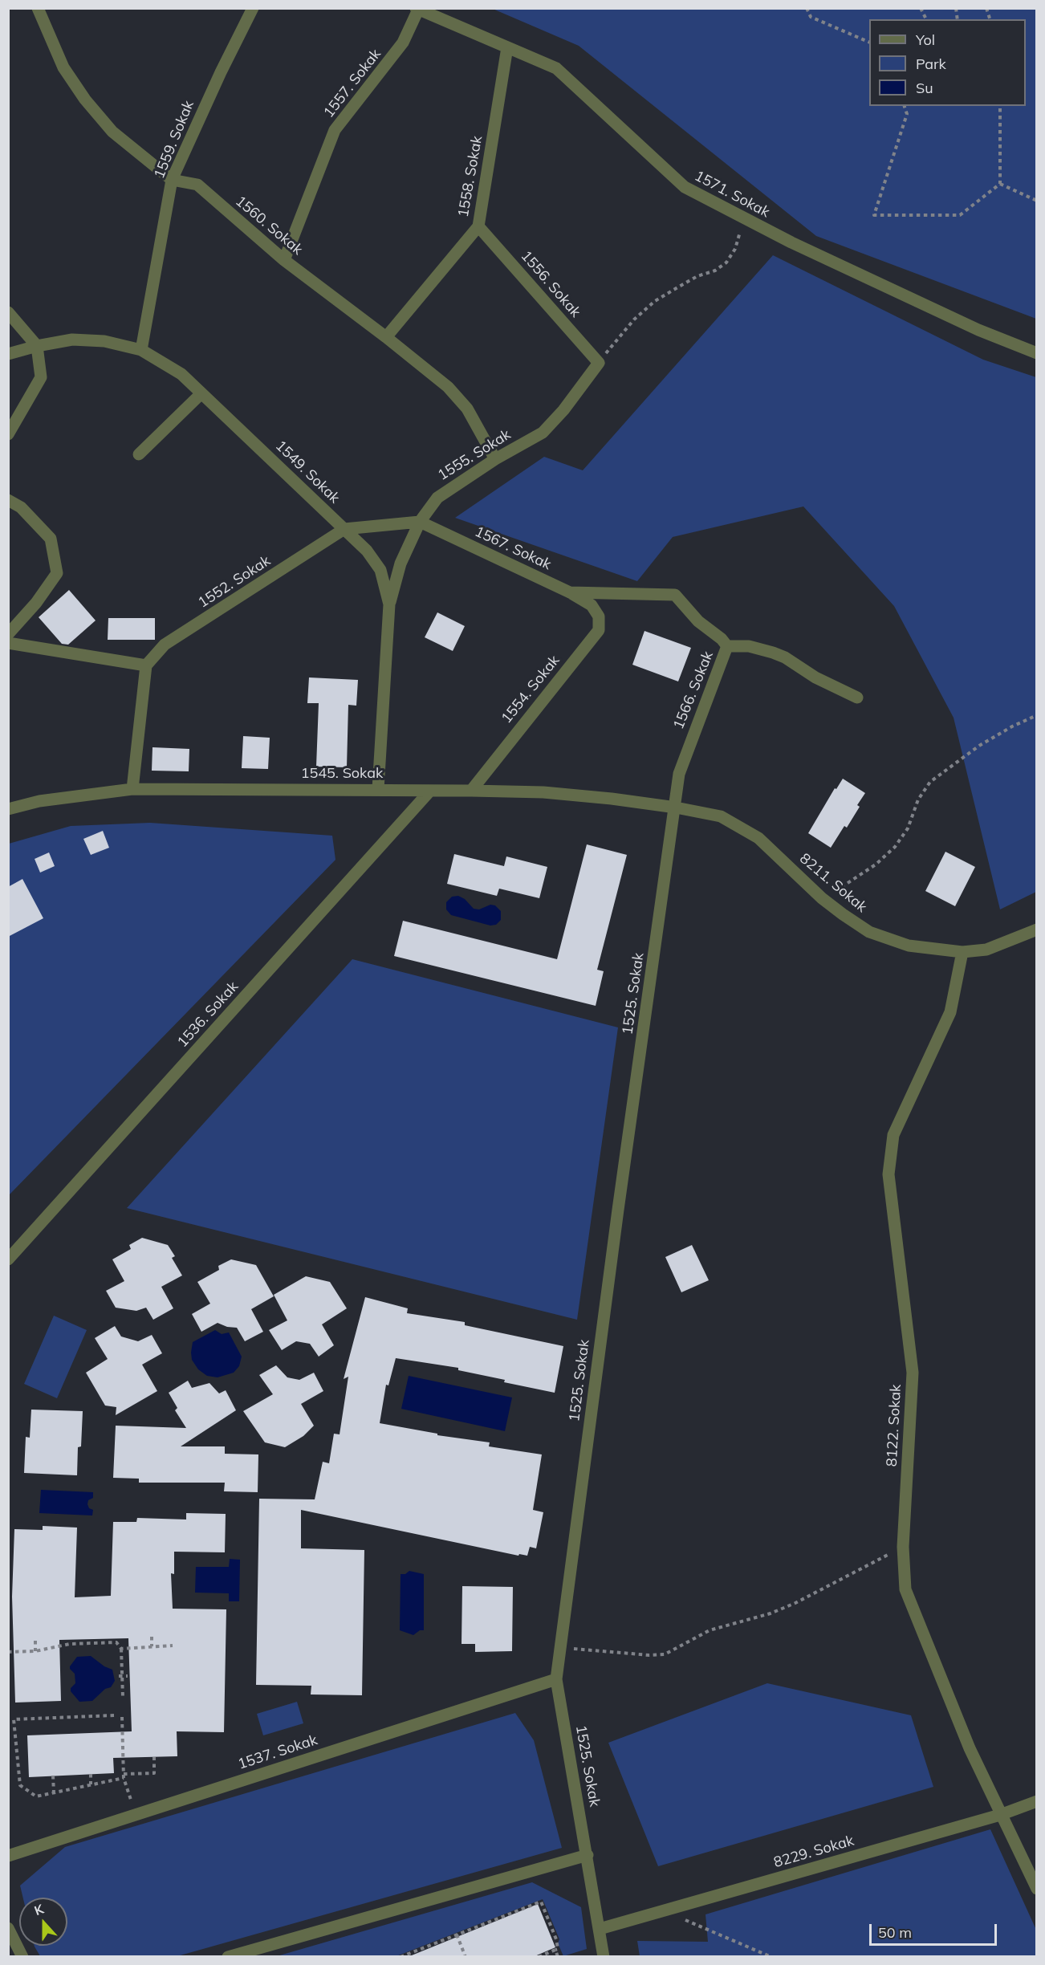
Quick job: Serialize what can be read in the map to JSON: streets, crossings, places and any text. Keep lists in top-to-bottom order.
{
  "streets": {
    "street": [
      "1557. Sokak",
      "1559. Sokak",
      "1558. Sokak",
      "1571. Sokak",
      "1560. Sokak",
      "1556. Sokak",
      "1555. Sokak",
      "1549. Sokak",
      "1567. Sokak",
      "1552. Sokak",
      "1554. Sokak",
      "1566. Sokak",
      "1545. Sokak",
      "8211. Sokak",
      "1525. Sokak",
      "1536. Sokak",
      "8122. Sokak",
      "1537. Sokak",
      "8229. Sokak"
    ]
  },
  "crossings": [
    ["1557. Sokak", "1571. Sokak"],
    ["1557. Sokak", "1560. Sokak"],
    ["1559. Sokak", "1560. Sokak"],
    ["1559. Sokak", "1549. Sokak"],
    ["1558. Sokak", "1571. Sokak"],
    ["1558. Sokak", "1560. Sokak"],
    ["1558. Sokak", "1556. Sokak"],
    ["1560. Sokak", "1555. Sokak"],
    ["1556. Sokak", "1555. Sokak"],
    ["1555. Sokak", "1549. Sokak"],
    ["1555. Sokak", "1567. Sokak"],
    ["1549. Sokak", "1552. Sokak"],
    ["1549. Sokak", "1545. Sokak"],
    ["1567. Sokak", "1554. Sokak"],
    ["1567. Sokak", "1566. Sokak"],
    ["1554. Sokak", "1545. Sokak"],
    ["1566. Sokak", "1545. Sokak"],
    ["1566. Sokak", "8211. Sokak"],
    ["1566. Sokak", "1525. Sokak"],
    ["1545. Sokak", "8211. Sokak"],
    ["1545. Sokak", "1525. Sokak"],
    ["1545. Sokak", "1536. Sokak"],
    ["8211. Sokak", "1525. Sokak"],
    ["8211. Sokak", "8122. Sokak"],
    ["1525. Sokak", "1537. Sokak"],
    ["1525. Sokak", "8229. Sokak"],
    ["8122. Sokak", "8229. Sokak"]
  ],
  "legend": ["Yol", "Park", "Su"],
  "scale_bar": "50 m",
  "north": "top"
}
